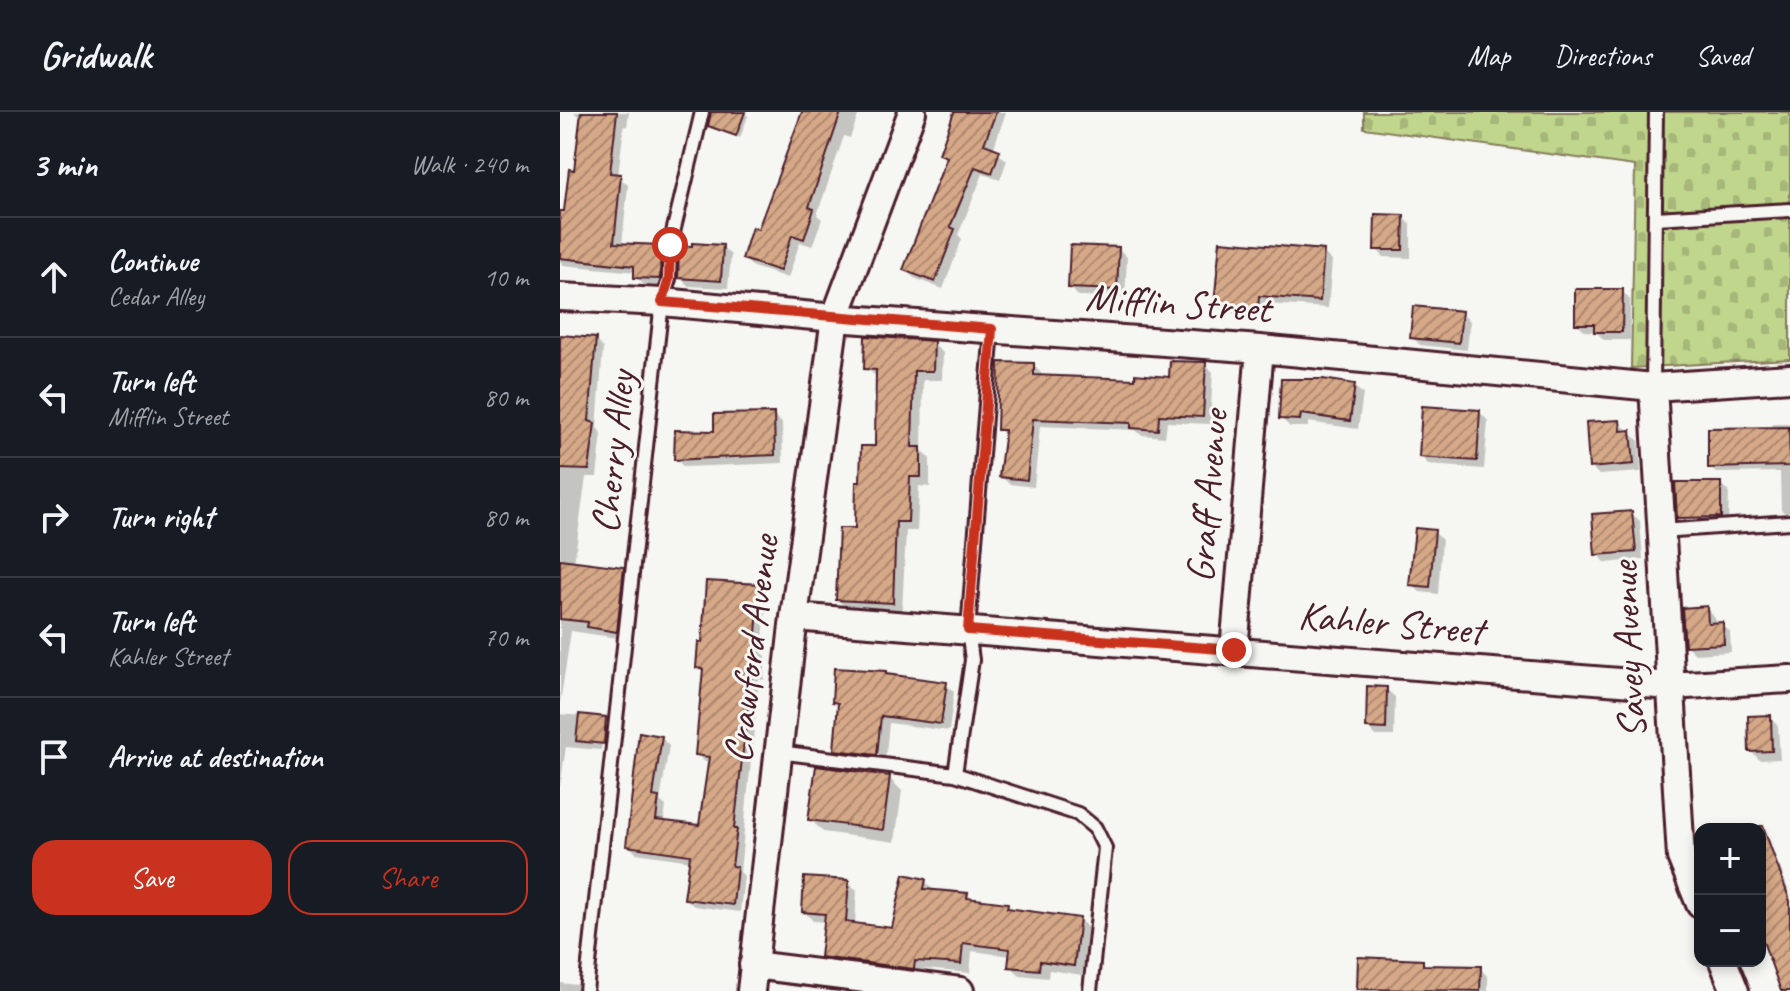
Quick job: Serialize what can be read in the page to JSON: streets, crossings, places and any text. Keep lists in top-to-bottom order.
{
  "streets": {
    "street": [
      "Mifflin Street",
      "Graff Avenue",
      "Kahler Street",
      "Crawford Avenue",
      "Savey Avenue"
    ],
    "lane": ["Cherry Alley"]
  },
  "crossings": [
    ["Mifflin Street", "Cherry Alley"],
    ["Mifflin Street", "Graff Avenue"],
    ["Mifflin Street", "Crawford Avenue"],
    ["Mifflin Street", "Savey Avenue"],
    ["Graff Avenue", "Kahler Street"],
    ["Kahler Street", "Crawford Avenue"],
    ["Kahler Street", "Savey Avenue"]
  ],
  "page": {
    "header": "Gridwalk",
    "nav": ["Map", "Directions", "Saved"],
    "heading": ["3 min", "Walk · 240 m"],
    "list": [
      ["Continue", "Cedar Alley", "10 m"],
      ["Turn left", "Mifflin Street", "80 m"],
      ["Turn right", "80 m"],
      ["Turn left", "Kahler Street", "70 m"],
      "Arrive at destination"
    ],
    "buttons": ["Save", "Share"],
    "map_buttons": ["+", "−"]
  }
}
